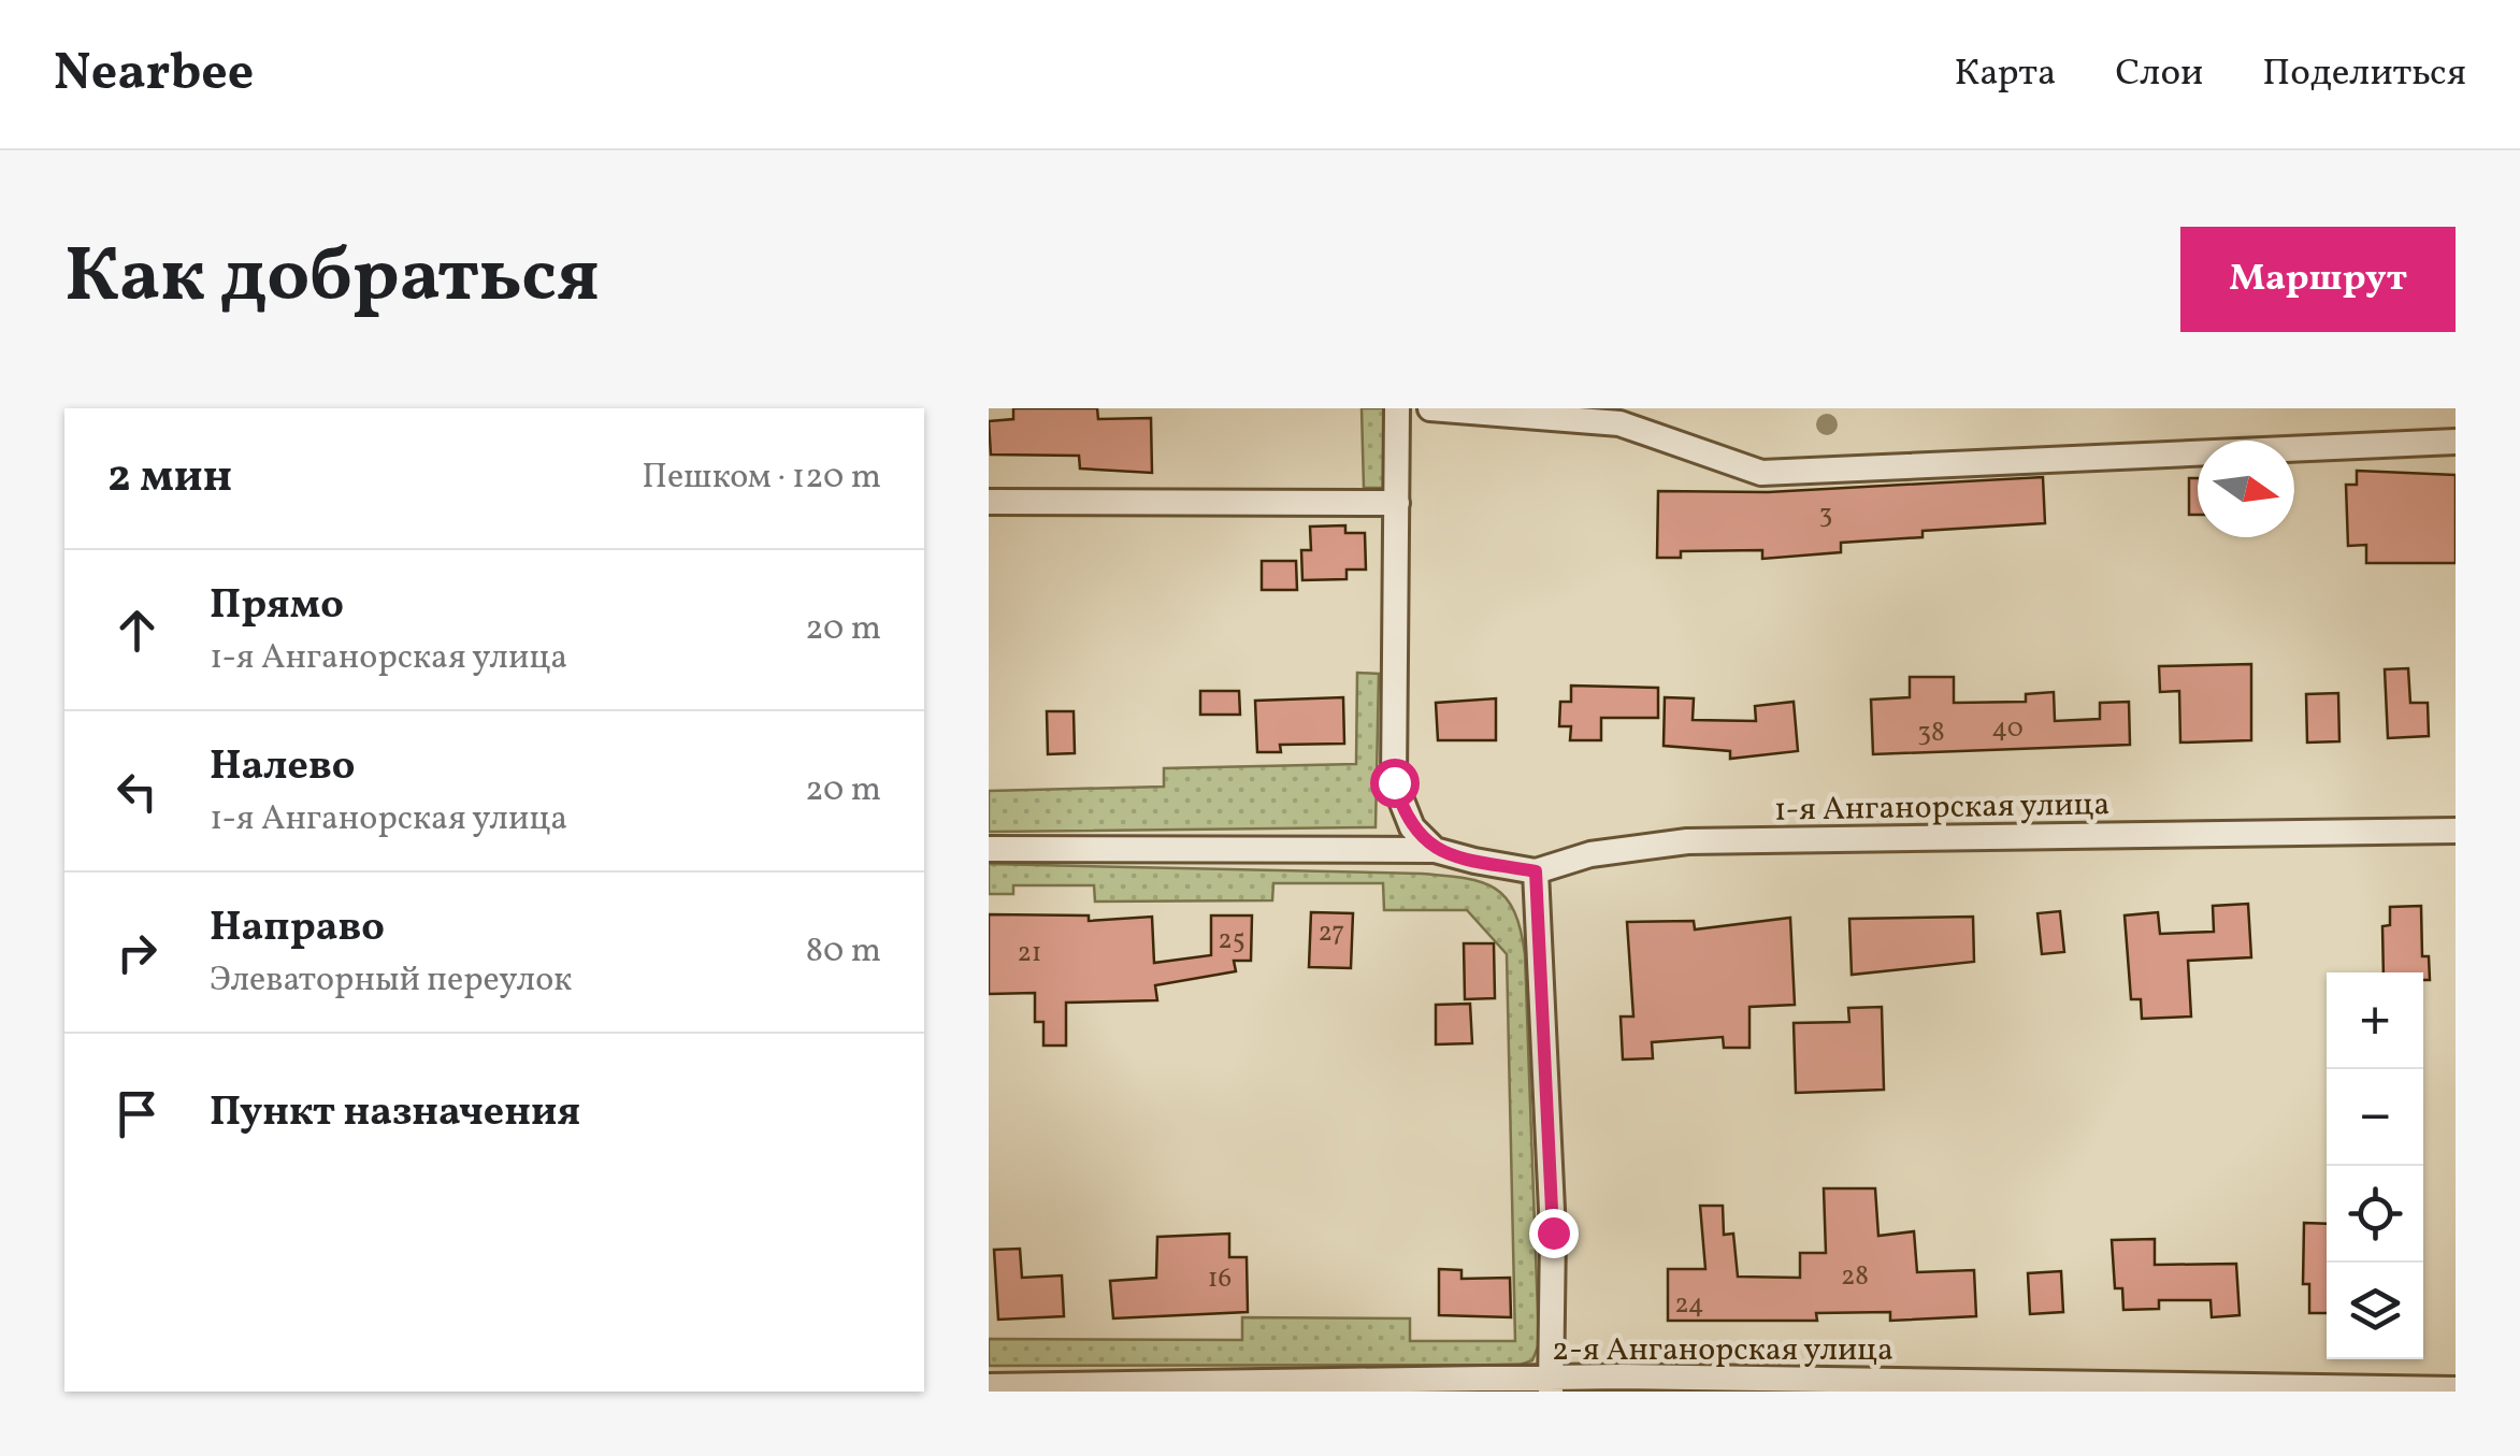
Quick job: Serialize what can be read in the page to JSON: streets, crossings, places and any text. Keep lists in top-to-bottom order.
{
  "streets": {
    "street": ["1-я Анганорская улица", "2-я Анганорская улица"]
  },
  "house_numbers": [
    "3",
    "40",
    "38",
    "27",
    "25",
    "21",
    "28",
    "16",
    "24"
  ],
  "north": "right",
  "page": {
    "header": "Nearbee",
    "nav": ["Карта", "Слои", "Поделиться"],
    "title": "Как добраться",
    "buttons": "Маршрут",
    "heading": ["2 мин", "Пешком · 120 m"],
    "list": [
      ["Прямо", "1-я Анганорская улица", "20 m"],
      ["Налево", "1-я Анганорская улица", "20 m"],
      ["Направо", "Элеваторный переулок", "80 m"],
      "Пункт назначения"
    ],
    "map_buttons": ["+", "−"]
  }
}
